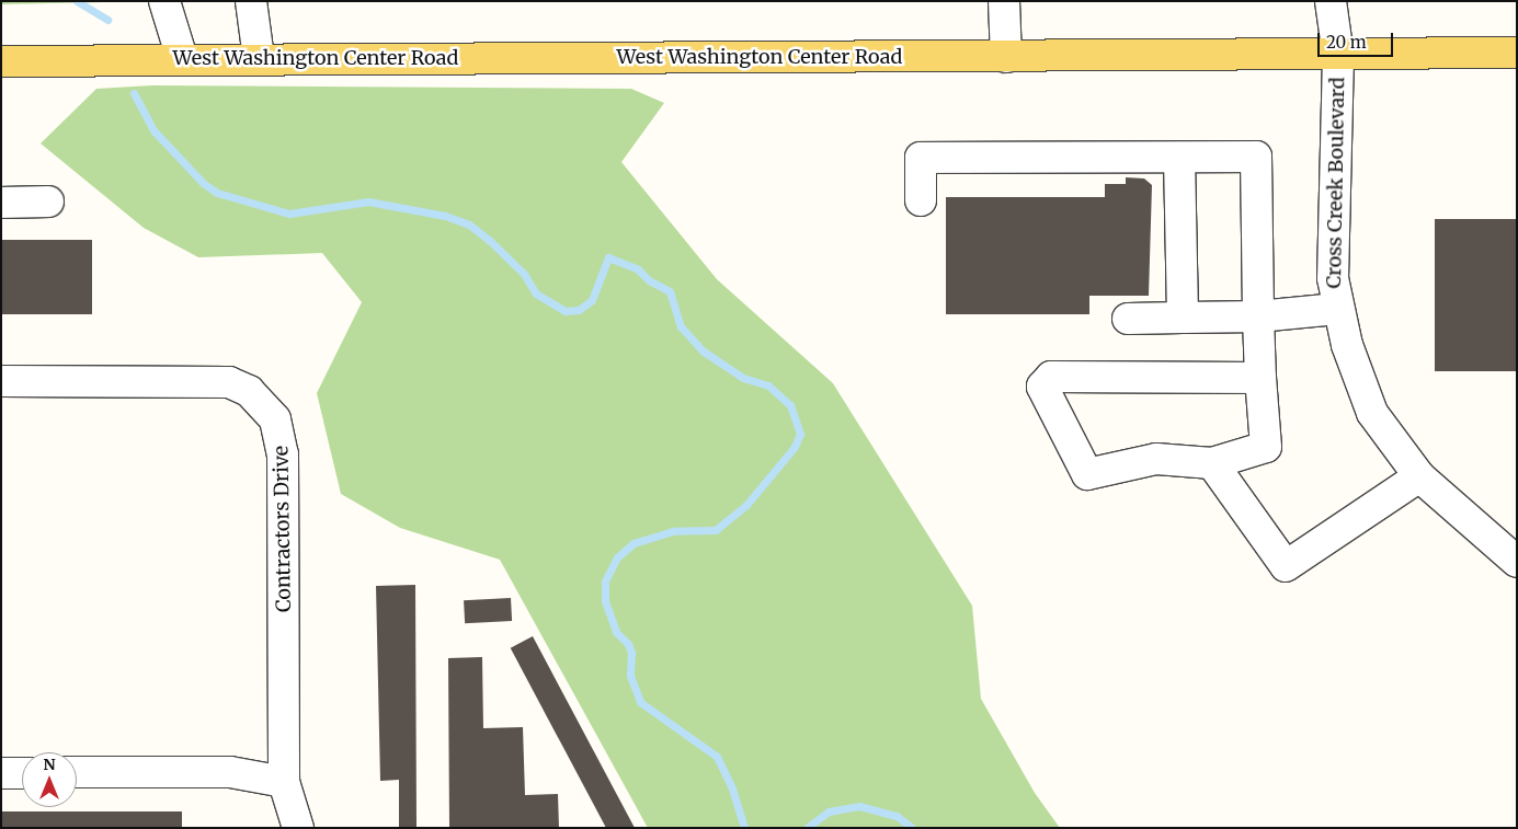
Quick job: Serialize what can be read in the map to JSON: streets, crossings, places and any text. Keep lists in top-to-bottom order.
{
  "streets": {
    "main road": ["West Washington Center Road"],
    "street": ["Cross Creek Boulevard", "Contractors Drive"]
  },
  "crossings": [
    ["West Washington Center Road", "Cross Creek Boulevard"]
  ],
  "scale_bar": "20 m",
  "north": "top"
}
